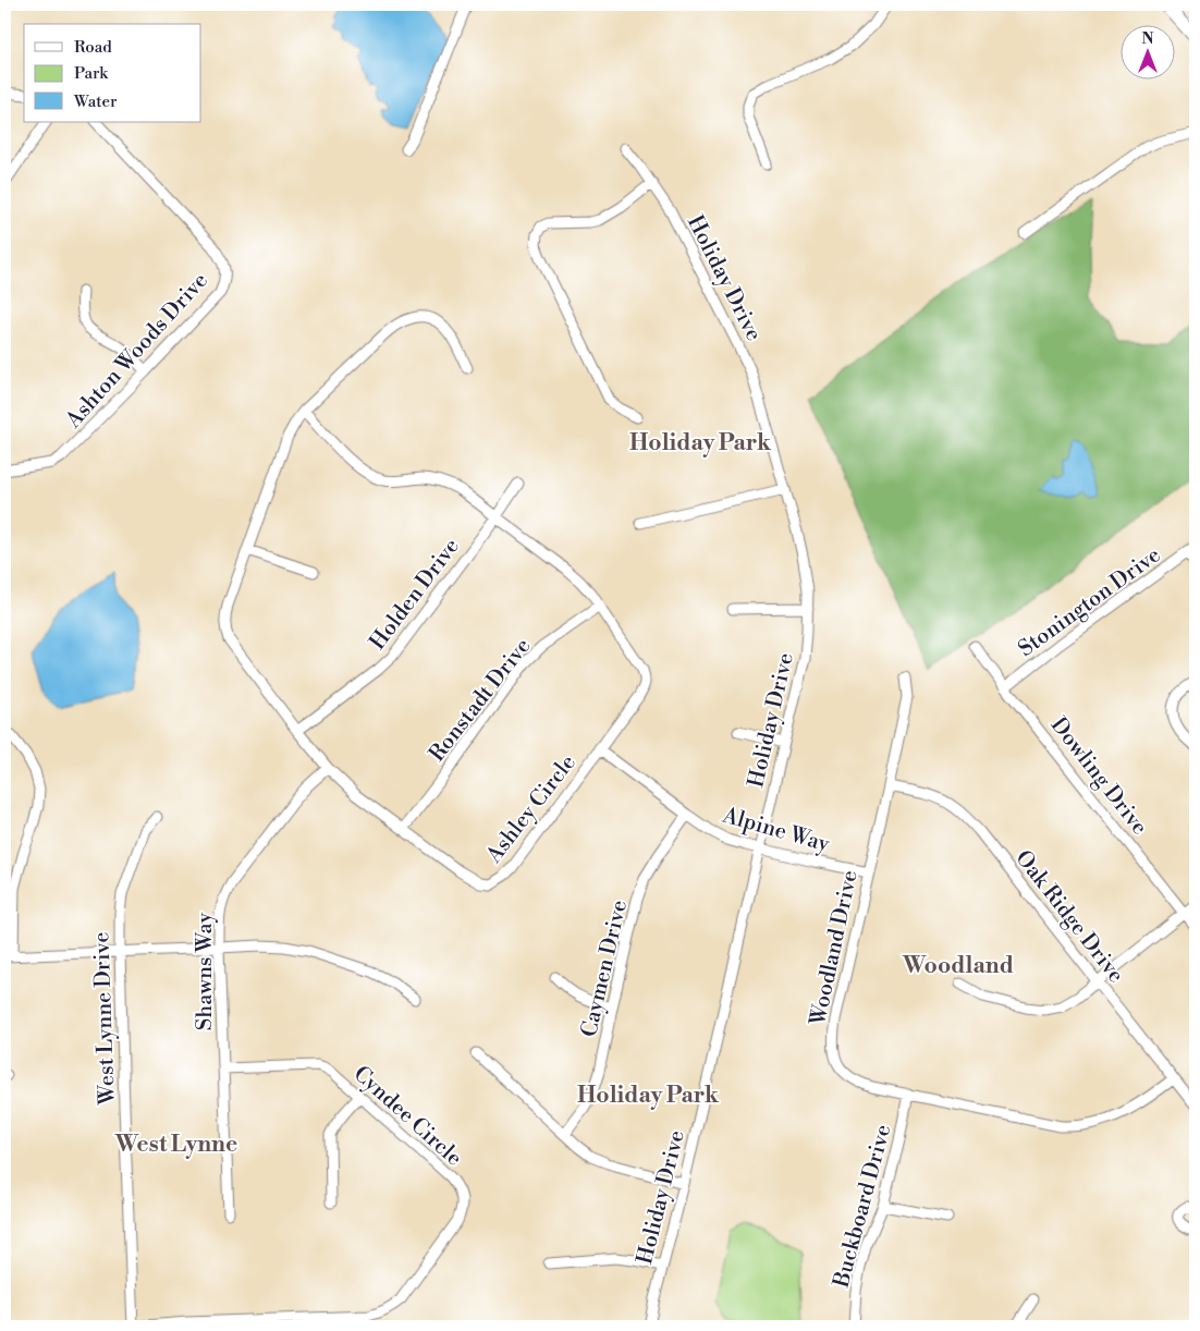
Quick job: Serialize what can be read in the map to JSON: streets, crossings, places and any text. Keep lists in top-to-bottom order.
{
  "streets": {
    "street": [
      "Holiday Drive",
      "Ashton Woods Drive",
      "Holden Drive",
      "Stonington Drive",
      "Ronstadt Drive",
      "Dowling Drive",
      "Ashley Circle",
      "Alpine Way",
      "Oak Ridge Drive",
      "Woodland Drive",
      "Caymen Drive",
      "Shawns Way",
      "West Lynne Drive",
      "Cyndee Circle",
      "Buckboard Drive"
    ]
  },
  "crossings": [
    ["Holiday Drive", "Alpine Way"],
    ["Holden Drive", "Ashley Circle"],
    ["Stonington Drive", "Dowling Drive"],
    ["Ronstadt Drive", "Ashley Circle"],
    ["Ashley Circle", "Alpine Way"],
    ["Ashley Circle", "Shawns Way"],
    ["Alpine Way", "Woodland Drive"],
    ["Alpine Way", "Caymen Drive"],
    ["Oak Ridge Drive", "Woodland Drive"],
    ["Woodland Drive", "Buckboard Drive"],
    ["Shawns Way", "Cyndee Circle"],
    ["West Lynne Drive", "Cyndee Circle"]
  ],
  "districts": [
    "Holiday Park",
    "Woodland",
    "Holiday Park",
    "West Lynne"
  ],
  "legend": ["Road", "Park", "Water"],
  "north": "top"
}
